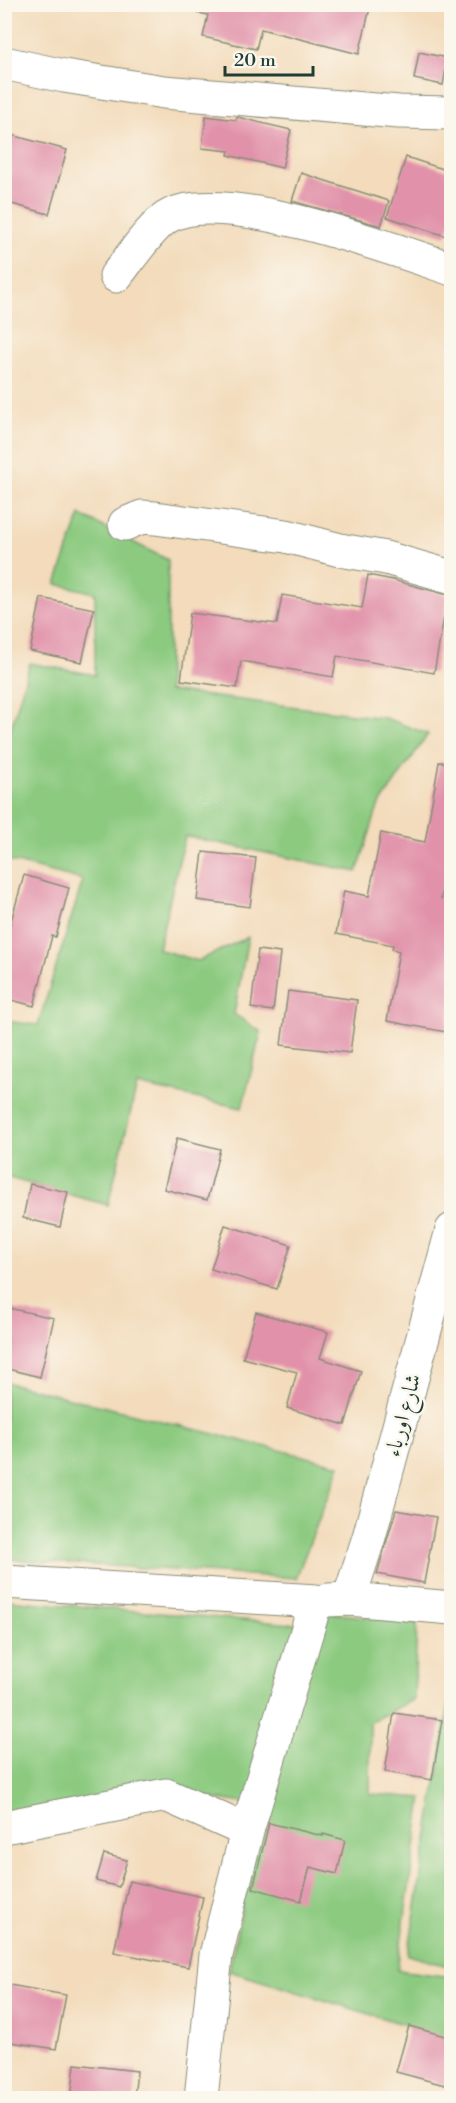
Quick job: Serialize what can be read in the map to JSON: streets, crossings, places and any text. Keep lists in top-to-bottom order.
{
  "streets": {
    "street": ["شارع اورباء"]
  },
  "scale_bar": "20 m"
}
